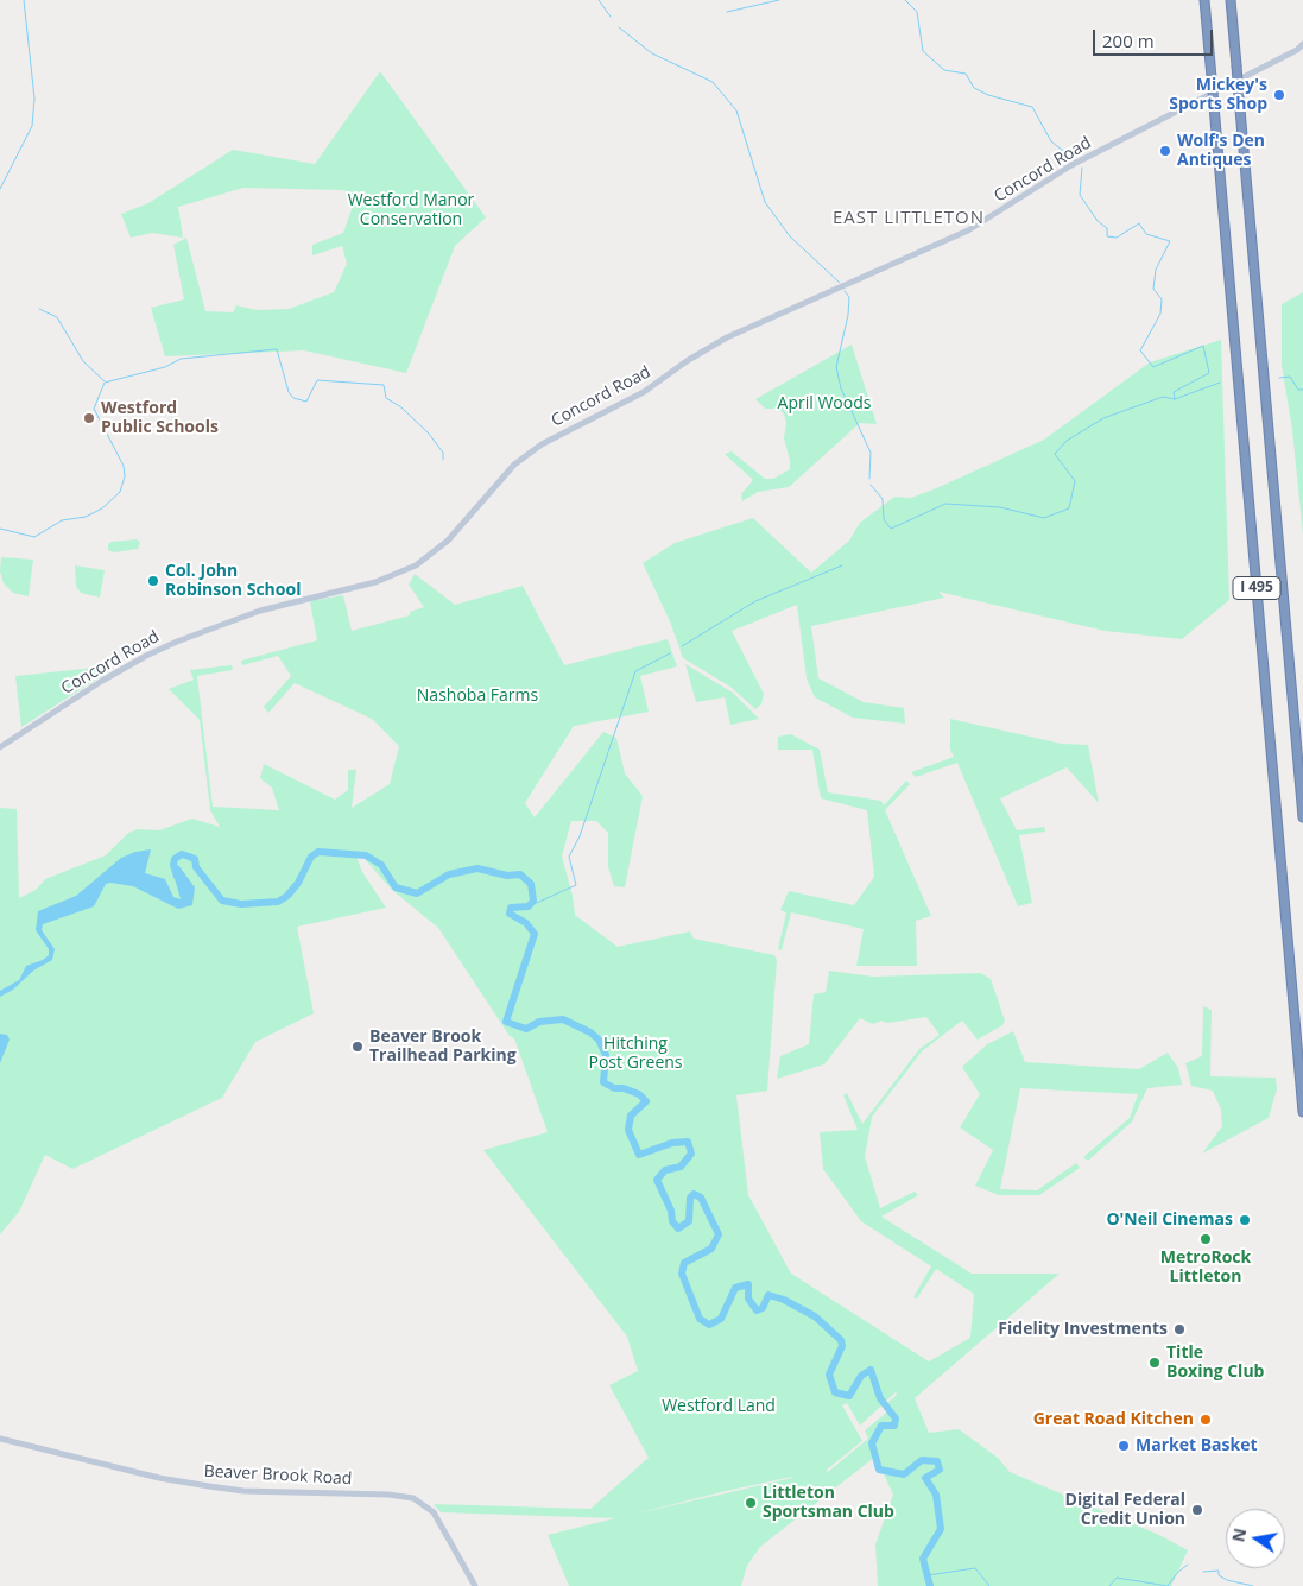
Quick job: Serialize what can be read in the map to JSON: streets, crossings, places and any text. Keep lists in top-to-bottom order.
{
  "streets": {
    "highway": ["I 495"],
    "main road": ["Concord Road", "Beaver Brook Road"]
  },
  "districts": ["EAST LITTLETON"],
  "parks": [
    "Westford Manor Conservation",
    "April Woods",
    "Nashoba Farms",
    "Hitching Post Greens",
    "Westford Land"
  ],
  "places": [
    "Mickey's Sports Shop",
    "Wolf's Den Antiques",
    "Westford Public Schools",
    "Col. John Robinson School",
    "Beaver Brook Trailhead Parking",
    "O'Neil Cinemas",
    "MetroRock Littleton",
    "Fidelity Investments",
    "Title Boxing Club",
    "Great Road Kitchen",
    "Market Basket",
    "Littleton Sportsman Club",
    "Digital Federal Credit Union"
  ],
  "scale_bar": "200 m",
  "north": "left"
}
